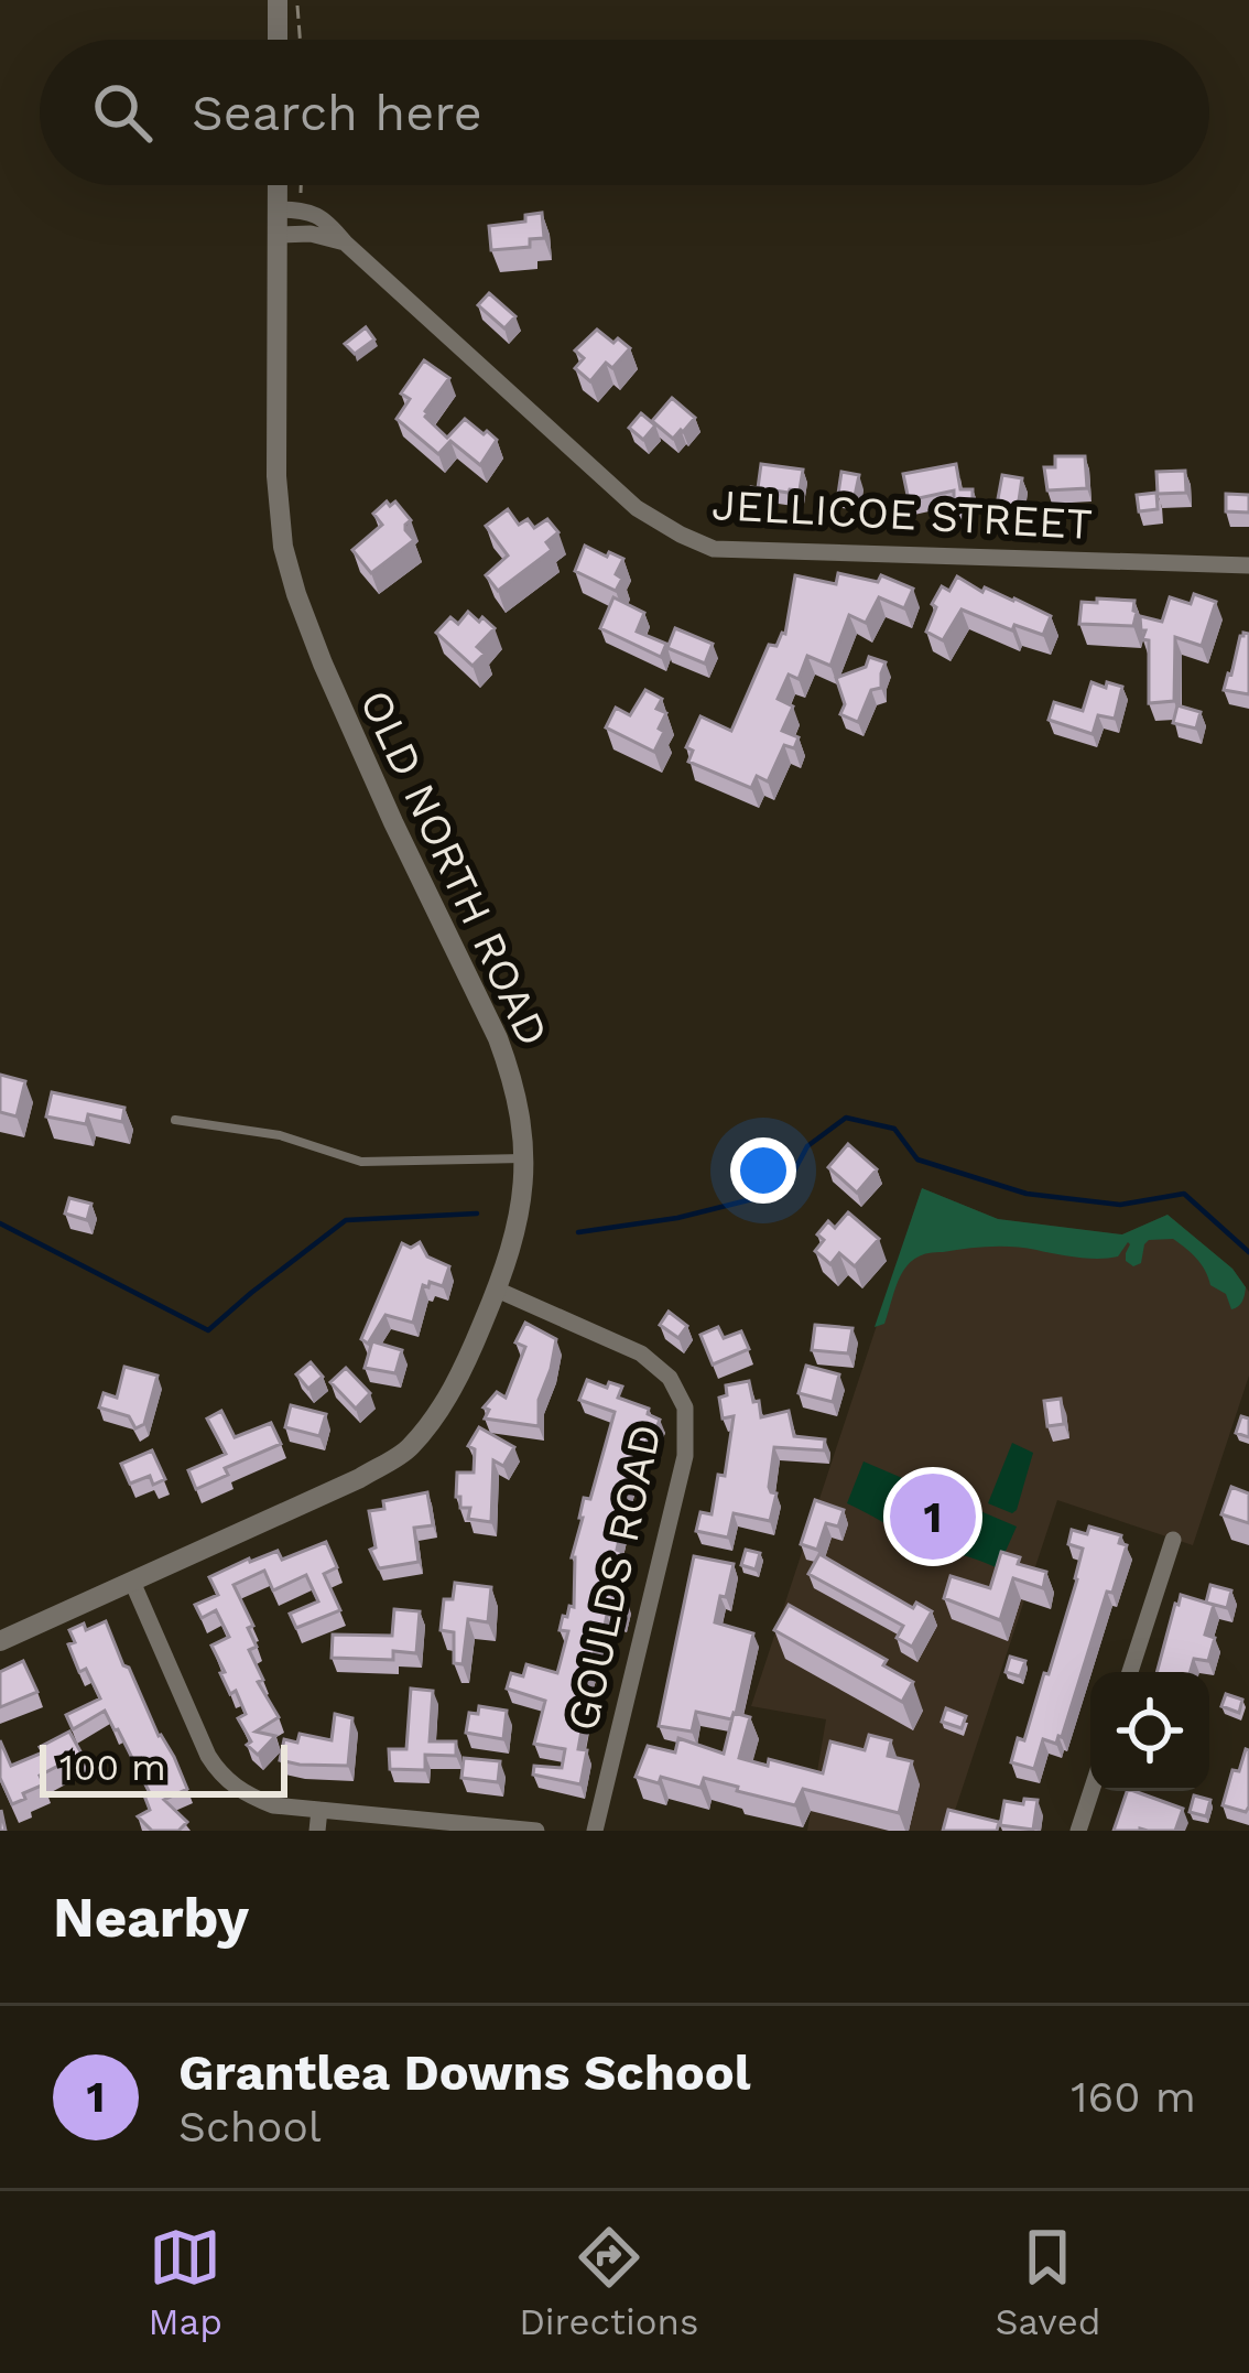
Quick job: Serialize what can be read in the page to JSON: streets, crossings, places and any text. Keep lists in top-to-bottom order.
{
  "streets": {
    "street": ["JELLICOE STREET", "OLD NORTH ROAD", "GOULDS ROAD"]
  },
  "crossings": [
    ["JELLICOE STREET", "OLD NORTH ROAD"],
    ["OLD NORTH ROAD", "GOULDS ROAD"]
  ],
  "scale_bar": "100 m",
  "page": {
    "search": "Search here",
    "pins": "1",
    "scale": "100 m",
    "heading": "Nearby",
    "list": [
      {
        "mark": "1",
        "name": "Grantlea Downs School",
        "note": "School",
        "value": "160 m"
      }
    ],
    "nav": ["Map", "Directions", "Saved"]
  }
}
